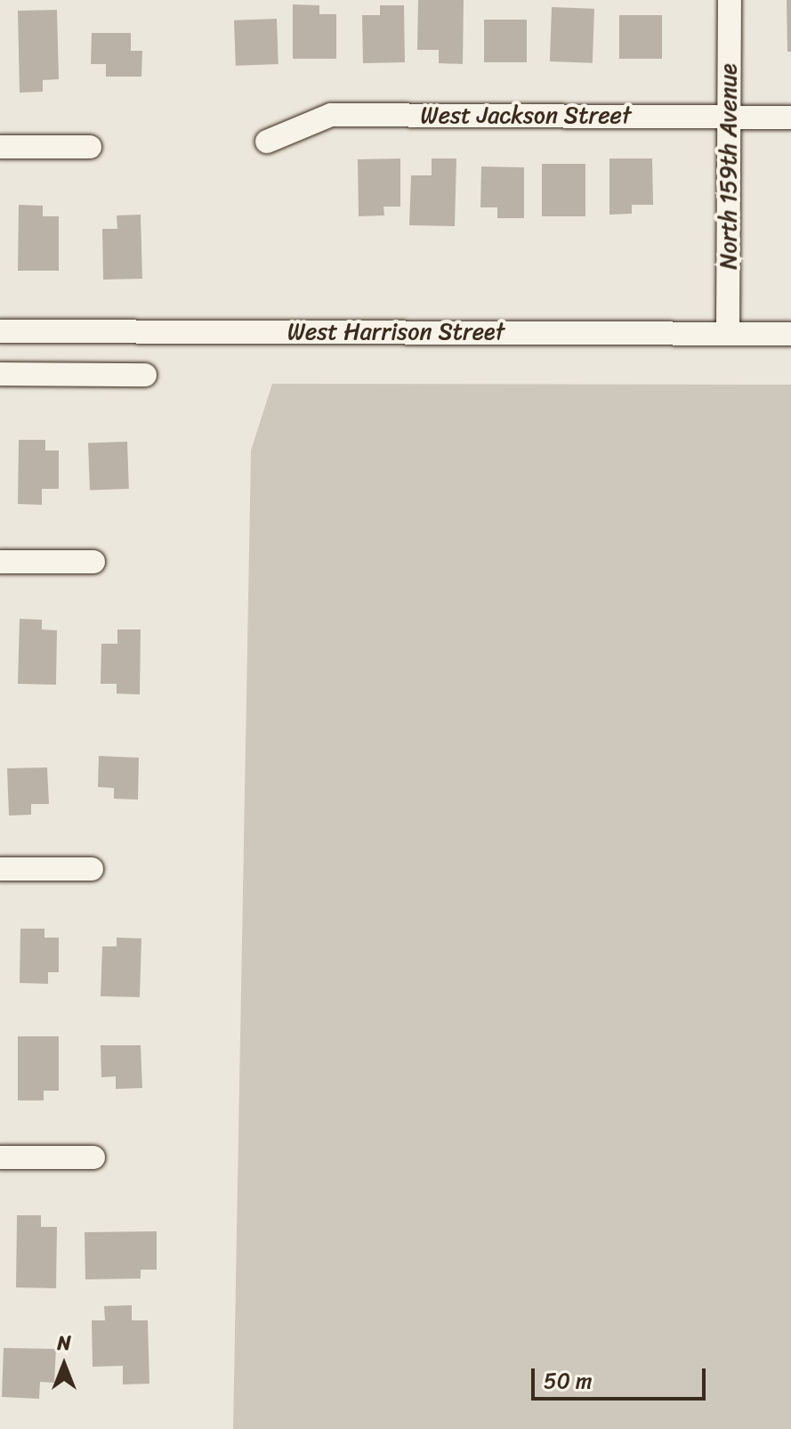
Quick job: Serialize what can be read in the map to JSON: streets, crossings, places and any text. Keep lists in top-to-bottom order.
{
  "streets": {
    "street": ["West Jackson Street", "North 159th Avenue", "West Harrison Street"]
  },
  "crossings": [
    ["West Jackson Street", "North 159th Avenue"],
    ["North 159th Avenue", "West Harrison Street"]
  ],
  "scale_bar": "50 m",
  "north": "top"
}
